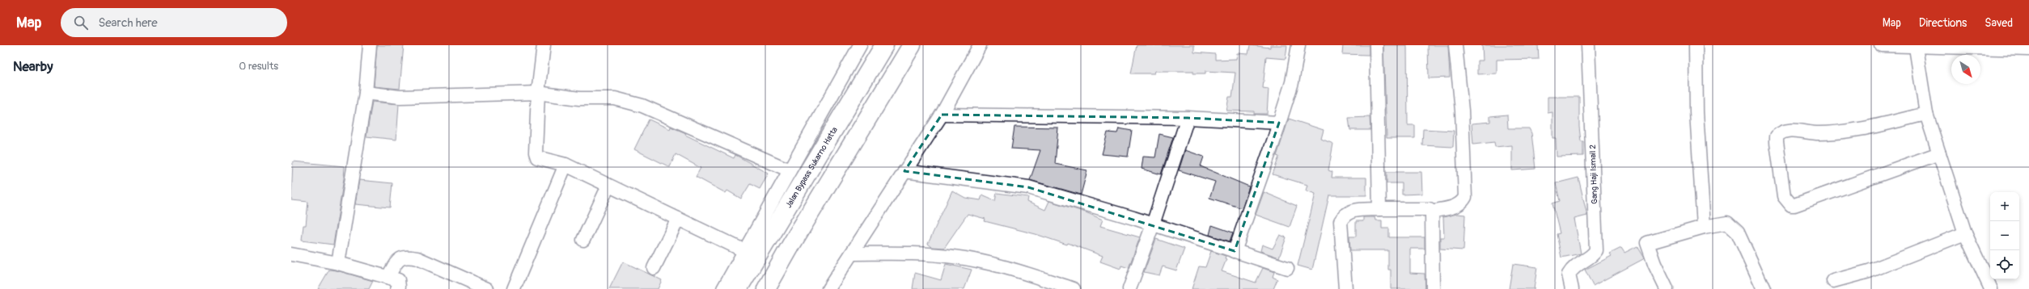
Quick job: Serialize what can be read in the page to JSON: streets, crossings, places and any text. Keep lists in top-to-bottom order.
{
  "streets": {
    "highway": ["Jalan Bypass Sukarno Hatta"],
    "street": ["Gang Haji Ismail 2"]
  },
  "north": "bottom right",
  "page": {
    "header": "Map",
    "search": "Search here",
    "nav": ["Map", "Directions", "Saved"],
    "heading": ["Nearby", "0 results"],
    "map_buttons": ["+", "−"]
  }
}
